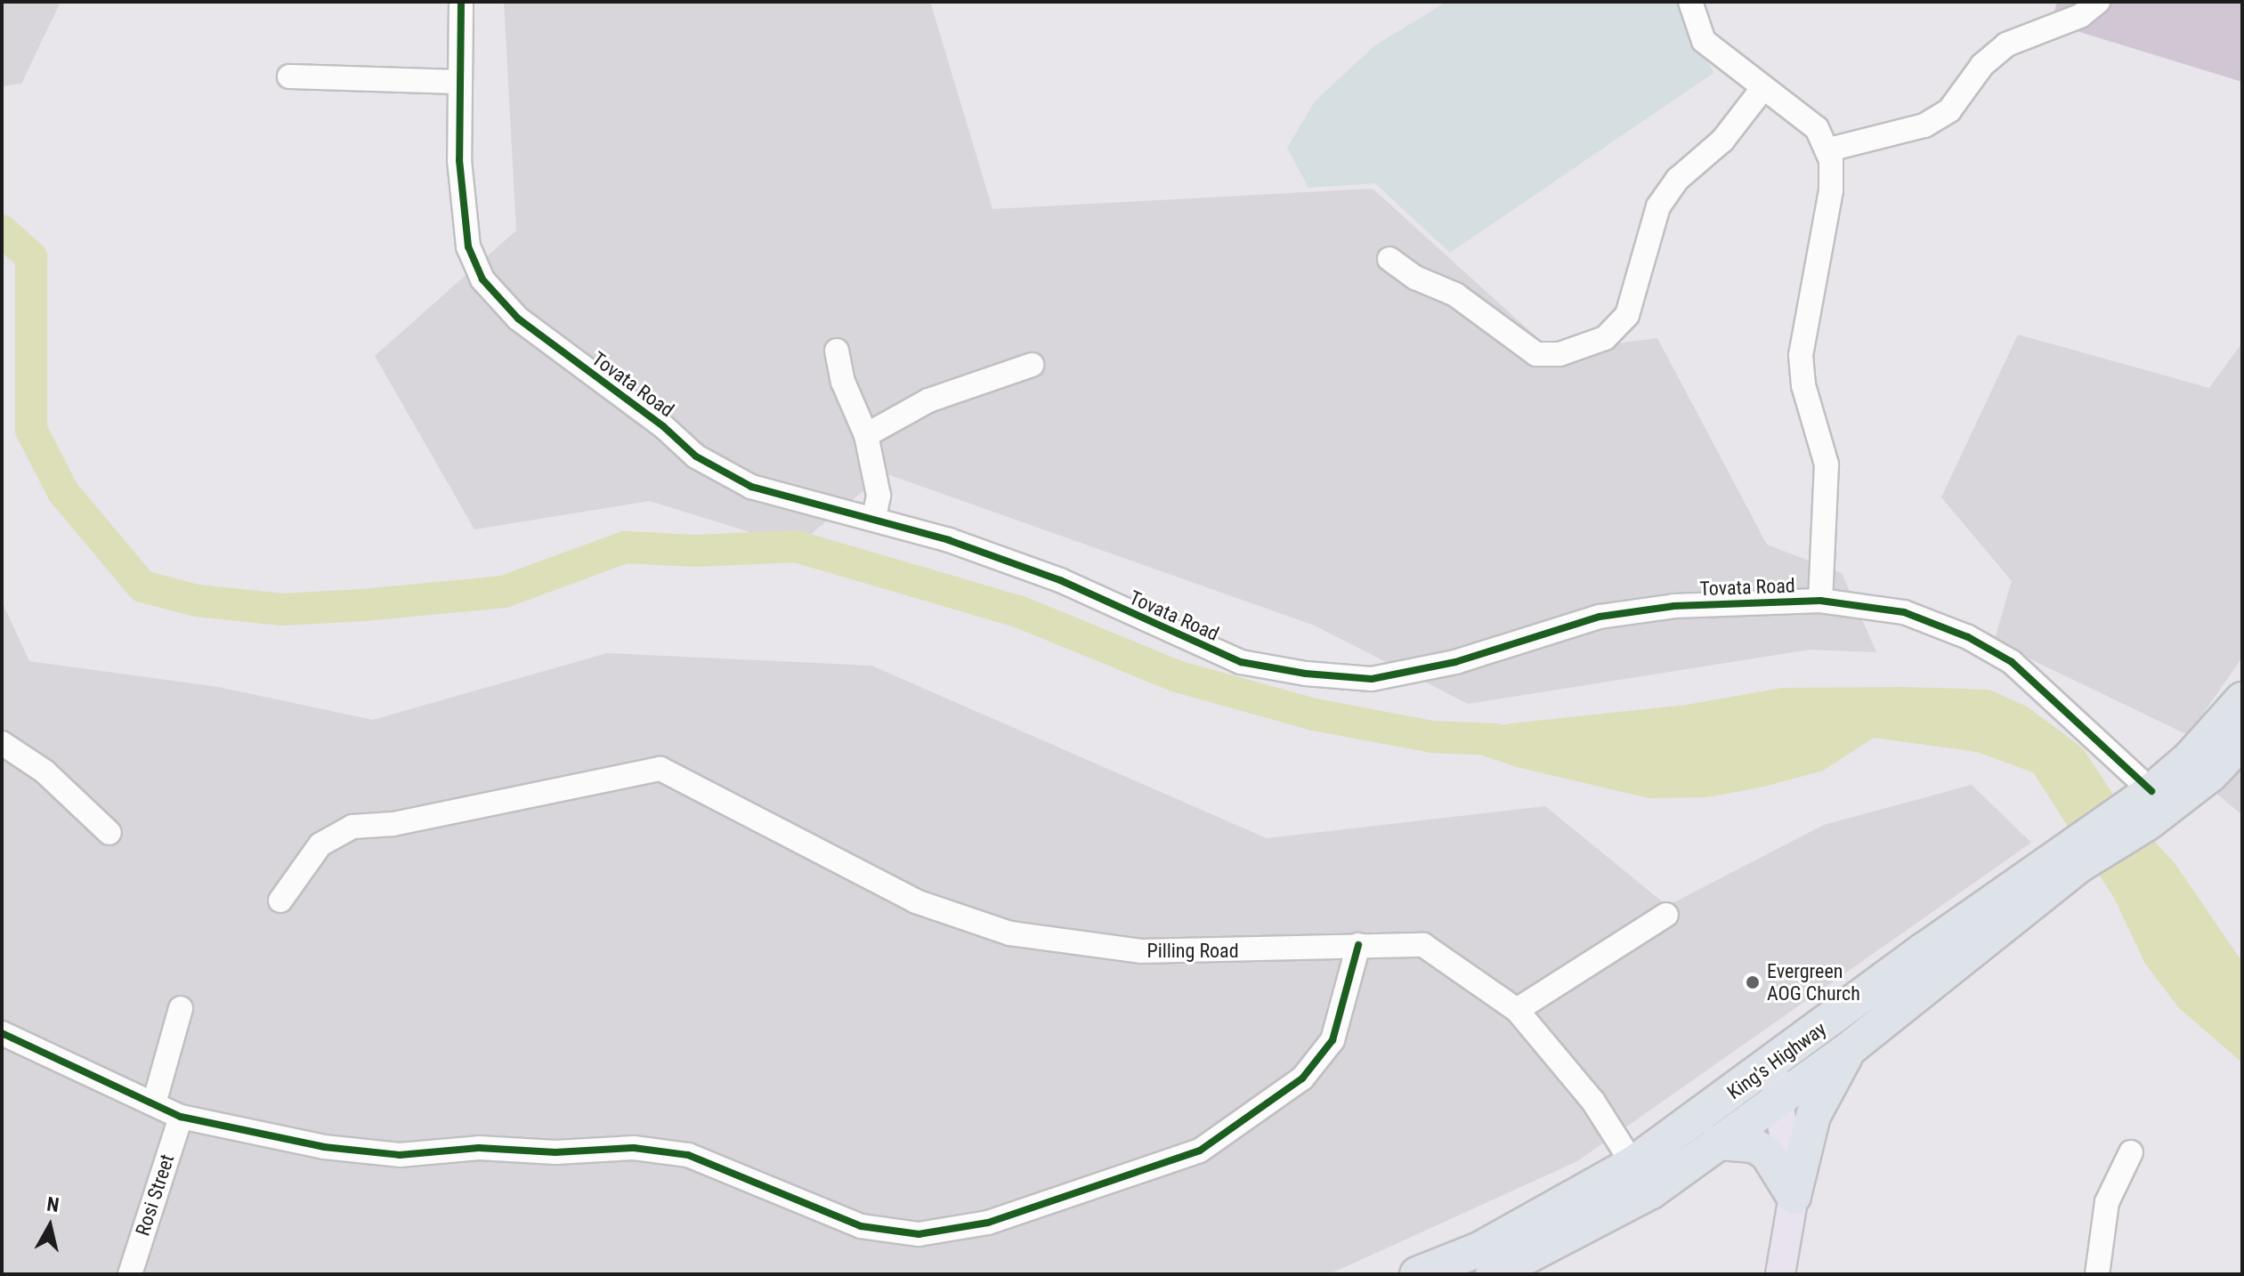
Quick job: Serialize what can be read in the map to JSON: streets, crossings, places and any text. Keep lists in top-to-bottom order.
{
  "streets": {
    "highway": ["King's Highway"],
    "street": ["Tovata Road", "Pilling Road", "Rosi Street"]
  },
  "crossings": [
    ["Tovata Road", "King's Highway"],
    ["Pilling Road", "King's Highway"]
  ],
  "places": ["Evergreen AOG Church"],
  "north": "top"
}
